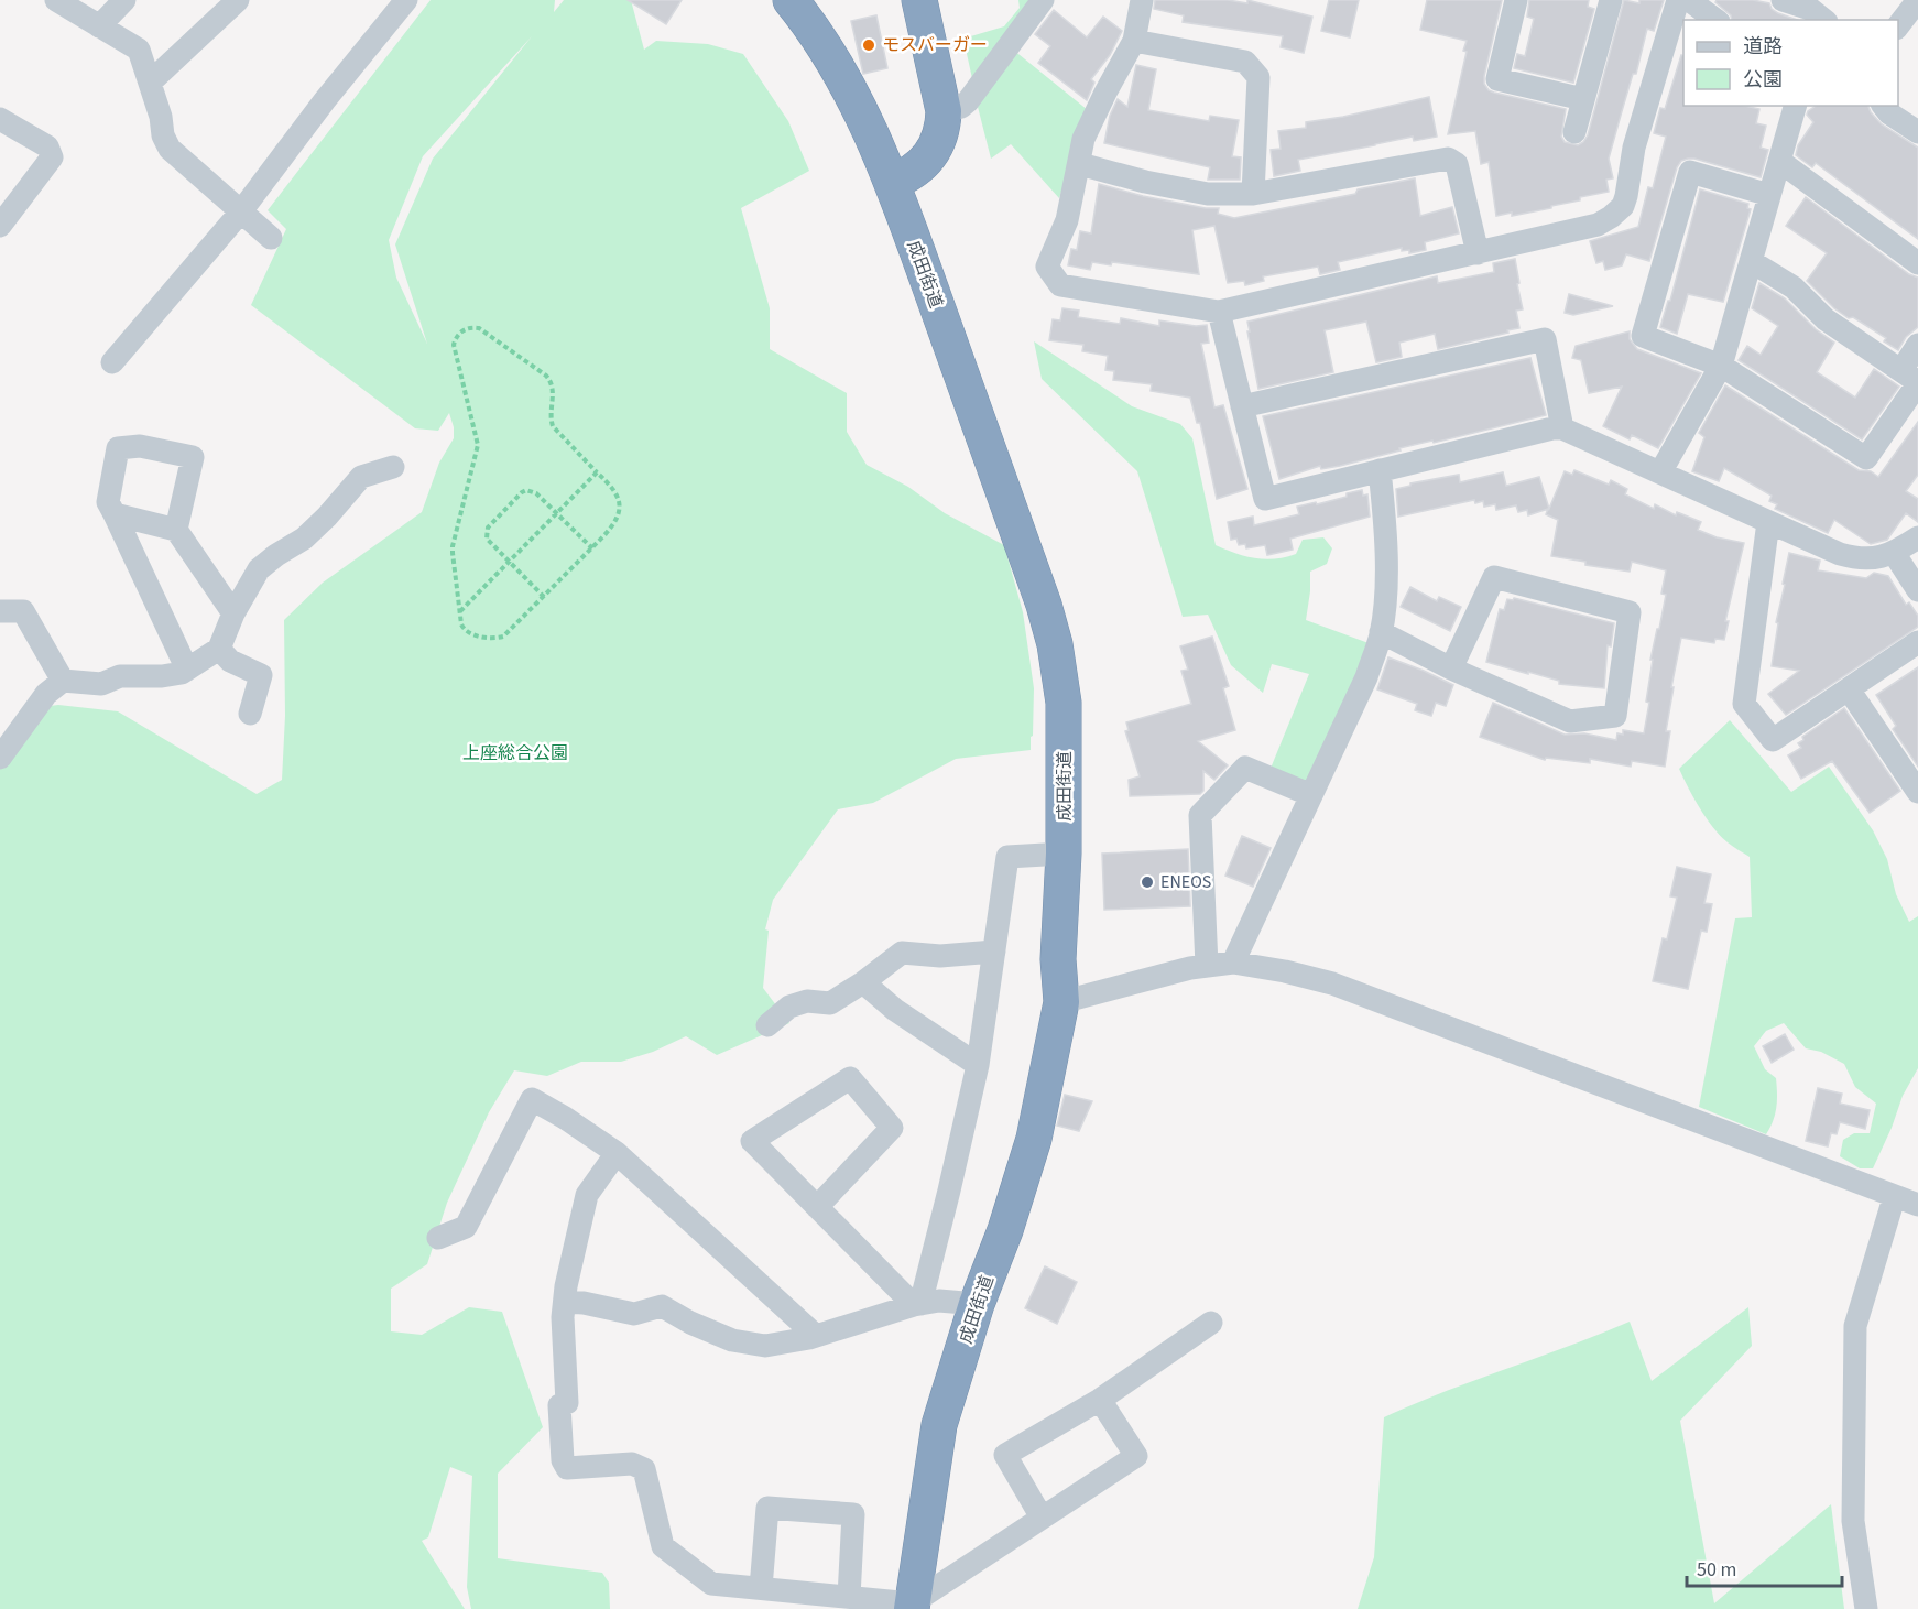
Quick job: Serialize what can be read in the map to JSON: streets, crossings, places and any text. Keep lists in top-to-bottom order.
{
  "streets": {
    "highway": ["成田街道"]
  },
  "parks": ["上座総合公園"],
  "places": ["モスバーガー", "ENEOS"],
  "legend": ["道路", "公園"],
  "scale_bar": "50 m"
}
